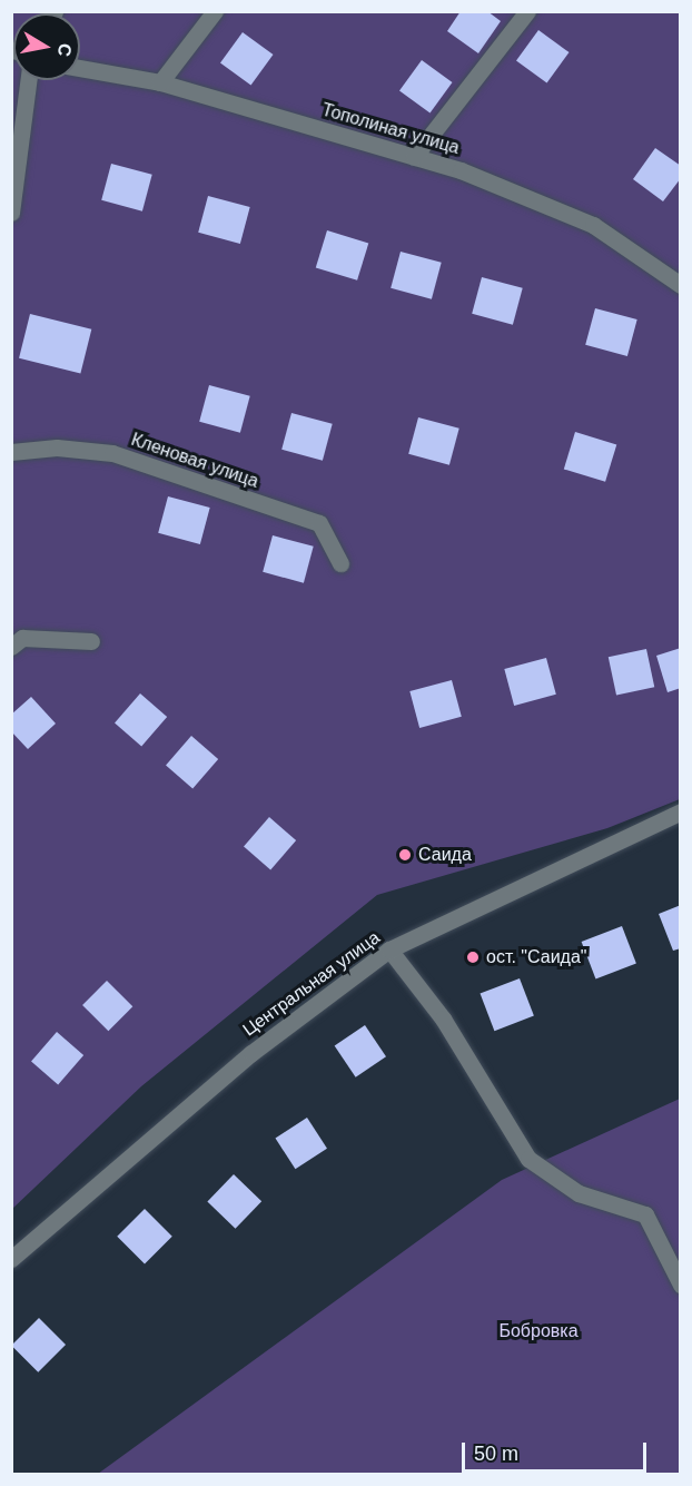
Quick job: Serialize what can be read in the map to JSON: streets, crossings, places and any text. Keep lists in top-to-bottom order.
{
  "streets": {
    "street": ["Тополиная улица", "Кленовая улица", "Центральная улица"]
  },
  "parks": ["Бобровка"],
  "places": ["Саида", "ост. \"Саида\""],
  "scale_bar": "50 m",
  "north": "right"
}
